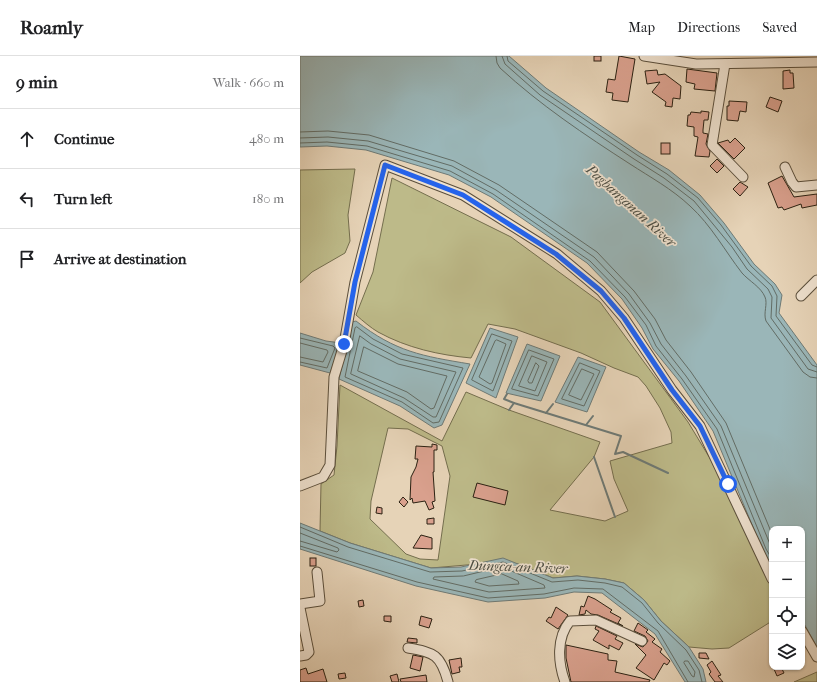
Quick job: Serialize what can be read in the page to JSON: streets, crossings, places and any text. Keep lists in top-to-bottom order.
{
  "water": ["Pagbanganan River", "Dungca-an River"],
  "page": {
    "header": "Roamly",
    "nav": ["Map", "Directions", "Saved"],
    "heading": ["9 min", "Walk · 660 m"],
    "list": [
      ["Continue", "480 m"],
      ["Turn left", "180 m"],
      "Arrive at destination"
    ],
    "map_buttons": ["+", "−"]
  }
}
